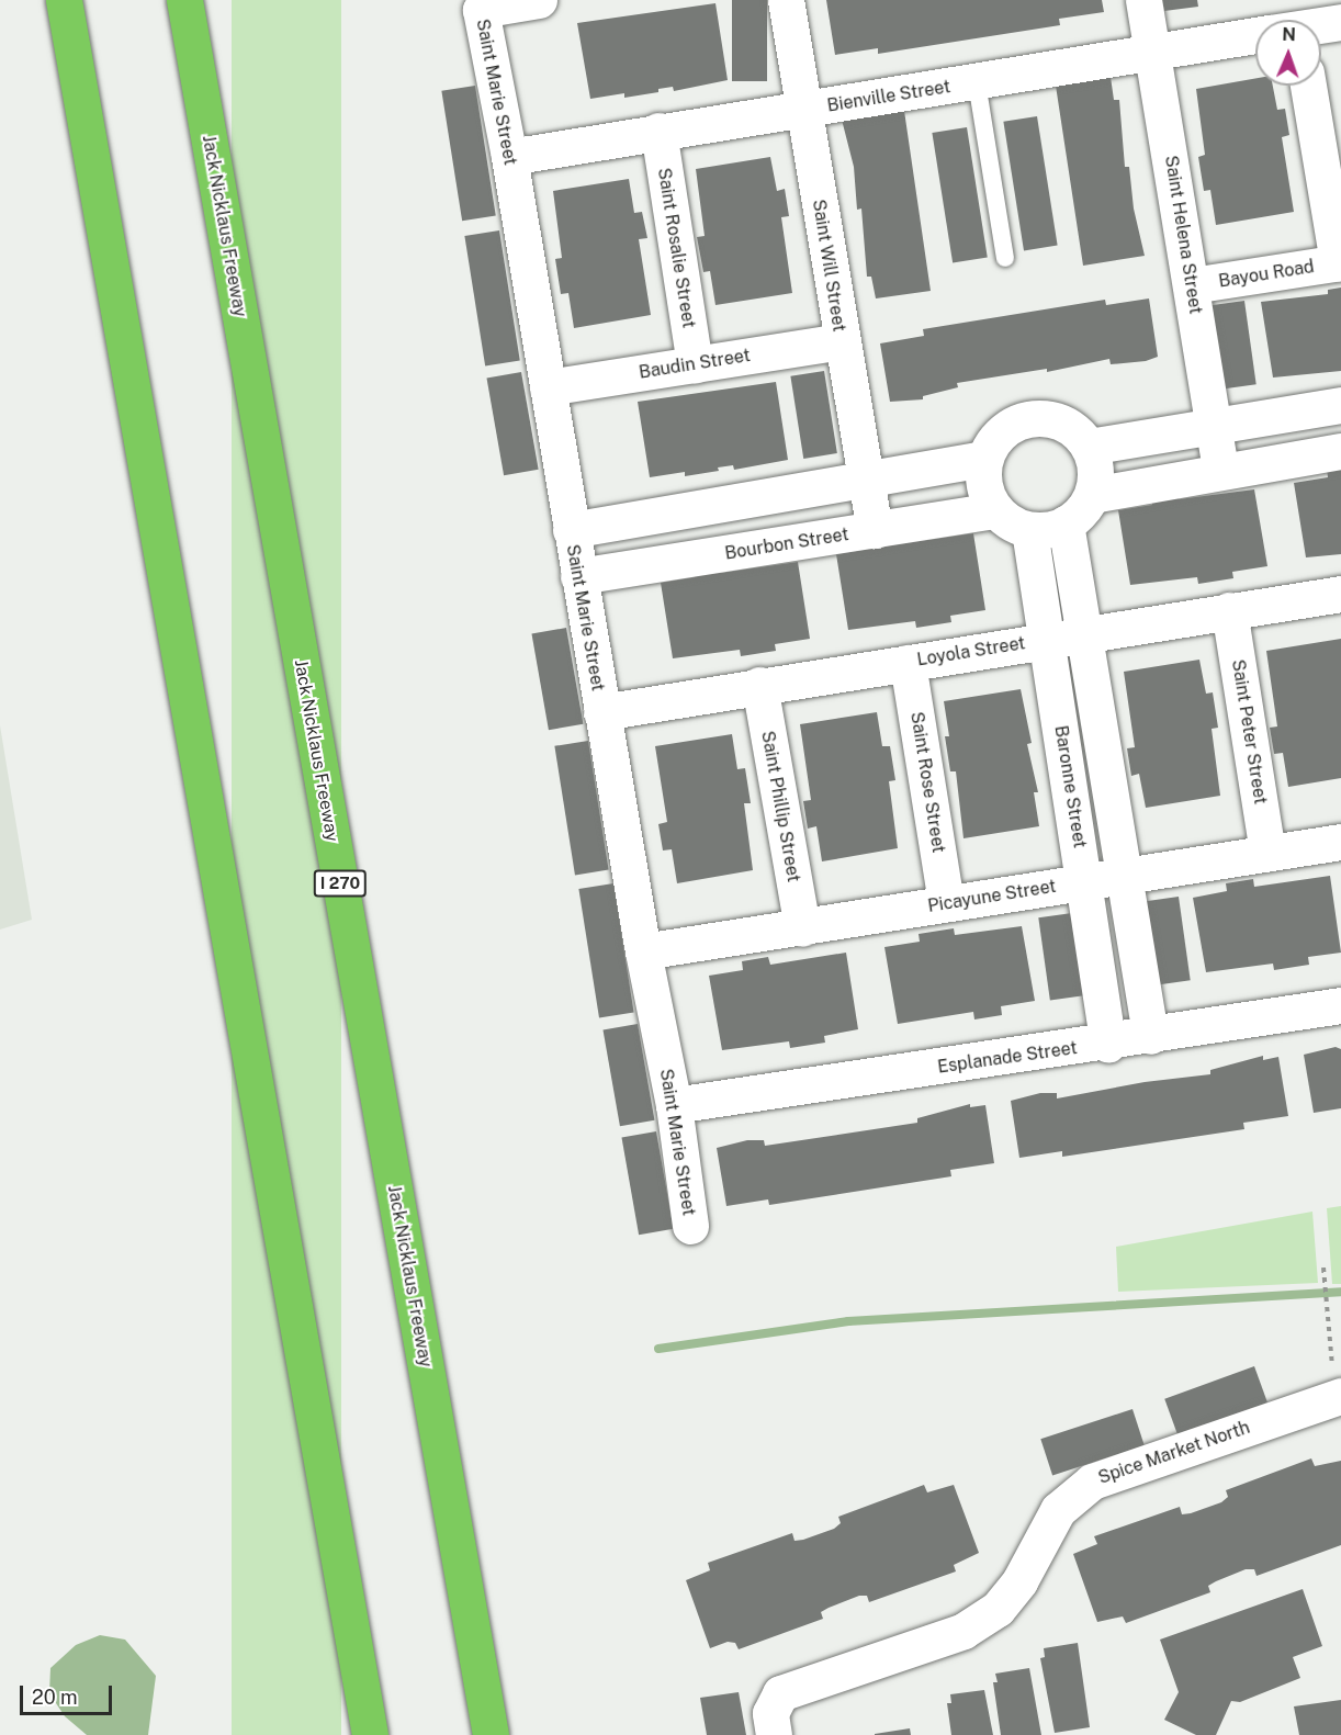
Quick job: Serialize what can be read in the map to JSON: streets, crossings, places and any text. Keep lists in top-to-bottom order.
{
  "streets": {
    "highway": ["Jack Nicklaus Freeway", "I 270"],
    "street": [
      "Saint Marie Street",
      "Bienville Street",
      "Saint Helena Street",
      "Saint Rosalie Street",
      "Saint Will Street",
      "Bayou Road",
      "Baudin Street",
      "Bourbon Street",
      "Loyola Street",
      "Saint Peter Street",
      "Saint Rose Street",
      "Baronne Street",
      "Saint Phillip Street",
      "Picayune Street",
      "Esplanade Street",
      "Spice Market North"
    ]
  },
  "crossings": [
    ["Saint Marie Street", "Bienville Street"],
    ["Saint Marie Street", "Baudin Street"],
    ["Saint Marie Street", "Bourbon Street"],
    ["Saint Marie Street", "Loyola Street"],
    ["Saint Marie Street", "Picayune Street"],
    ["Saint Marie Street", "Esplanade Street"],
    ["Bienville Street", "Saint Helena Street"],
    ["Bienville Street", "Saint Rosalie Street"],
    ["Bienville Street", "Saint Will Street"],
    ["Saint Helena Street", "Bayou Road"],
    ["Saint Rosalie Street", "Baudin Street"],
    ["Saint Will Street", "Baudin Street"],
    ["Saint Will Street", "Bourbon Street"],
    ["Bourbon Street", "Baronne Street"],
    ["Loyola Street", "Saint Peter Street"],
    ["Loyola Street", "Saint Rose Street"],
    ["Loyola Street", "Baronne Street"],
    ["Loyola Street", "Saint Phillip Street"],
    ["Saint Peter Street", "Picayune Street"],
    ["Saint Rose Street", "Picayune Street"],
    ["Baronne Street", "Picayune Street"],
    ["Baronne Street", "Esplanade Street"],
    ["Saint Phillip Street", "Picayune Street"]
  ],
  "scale_bar": "20 m",
  "north": "top"
}
